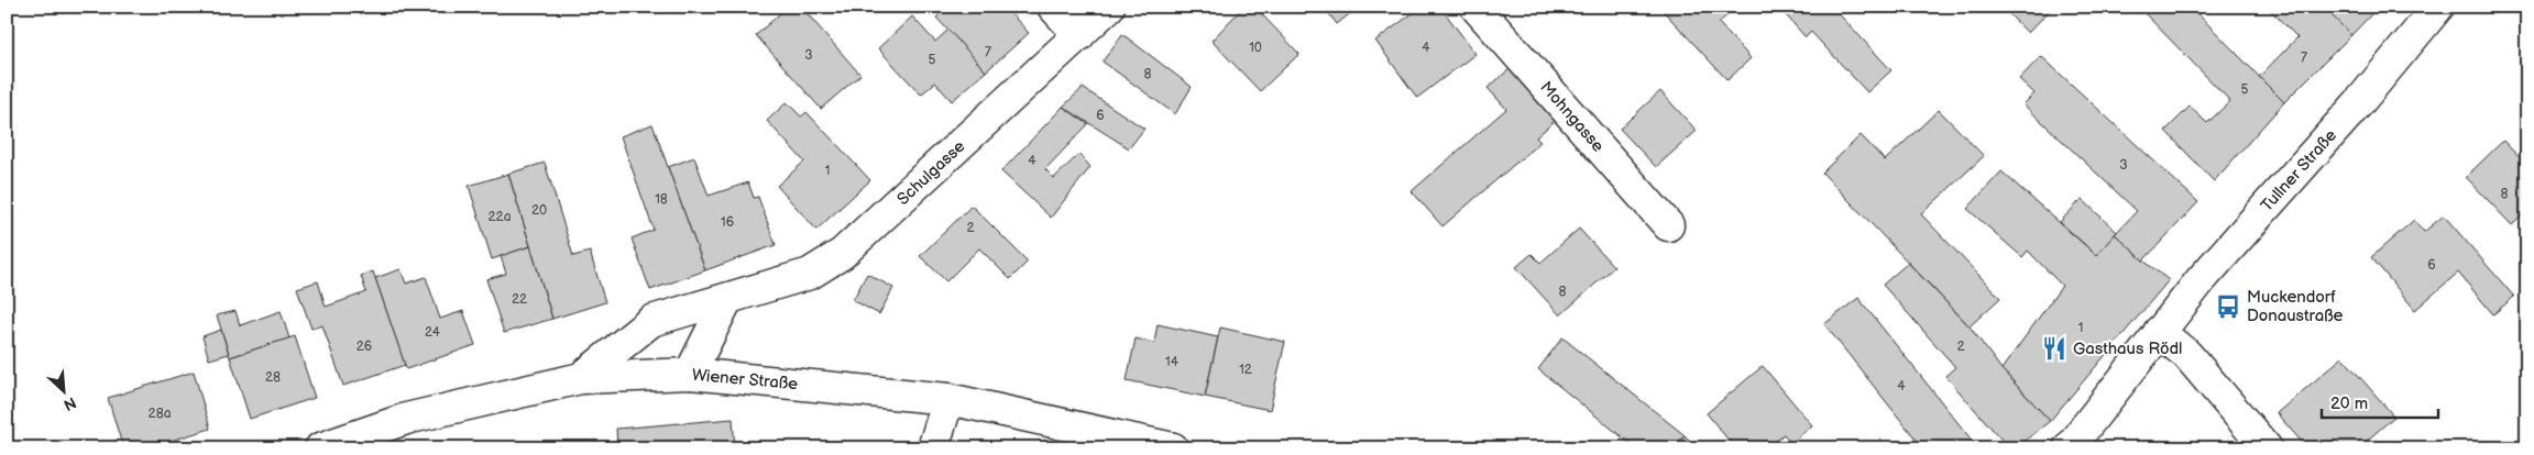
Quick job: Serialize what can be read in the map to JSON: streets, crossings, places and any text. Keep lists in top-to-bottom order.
{
  "streets": {
    "main road": [
      "Mohngasse",
      "Tullner Straße",
      "Schulgasse",
      "Wiener Straße"
    ]
  },
  "crossings": [
    ["Schulgasse", "Wiener Straße"]
  ],
  "places": {
    "bus stop": ["Muckendorf Donaustraße"],
    "restaurant": ["Gasthaus Rödl"]
  },
  "house_numbers": [
    "10",
    "4",
    "7",
    "3",
    "7",
    "5",
    "8",
    "5",
    "6",
    "4",
    "3",
    "1",
    "8",
    "18",
    "20",
    "22a",
    "16",
    "2",
    "6",
    "8",
    "22",
    "1",
    "24",
    "26",
    "2",
    "14",
    "12",
    "28",
    "4",
    "28a"
  ],
  "scale_bar": "20 m",
  "north": "bottom right"
}
